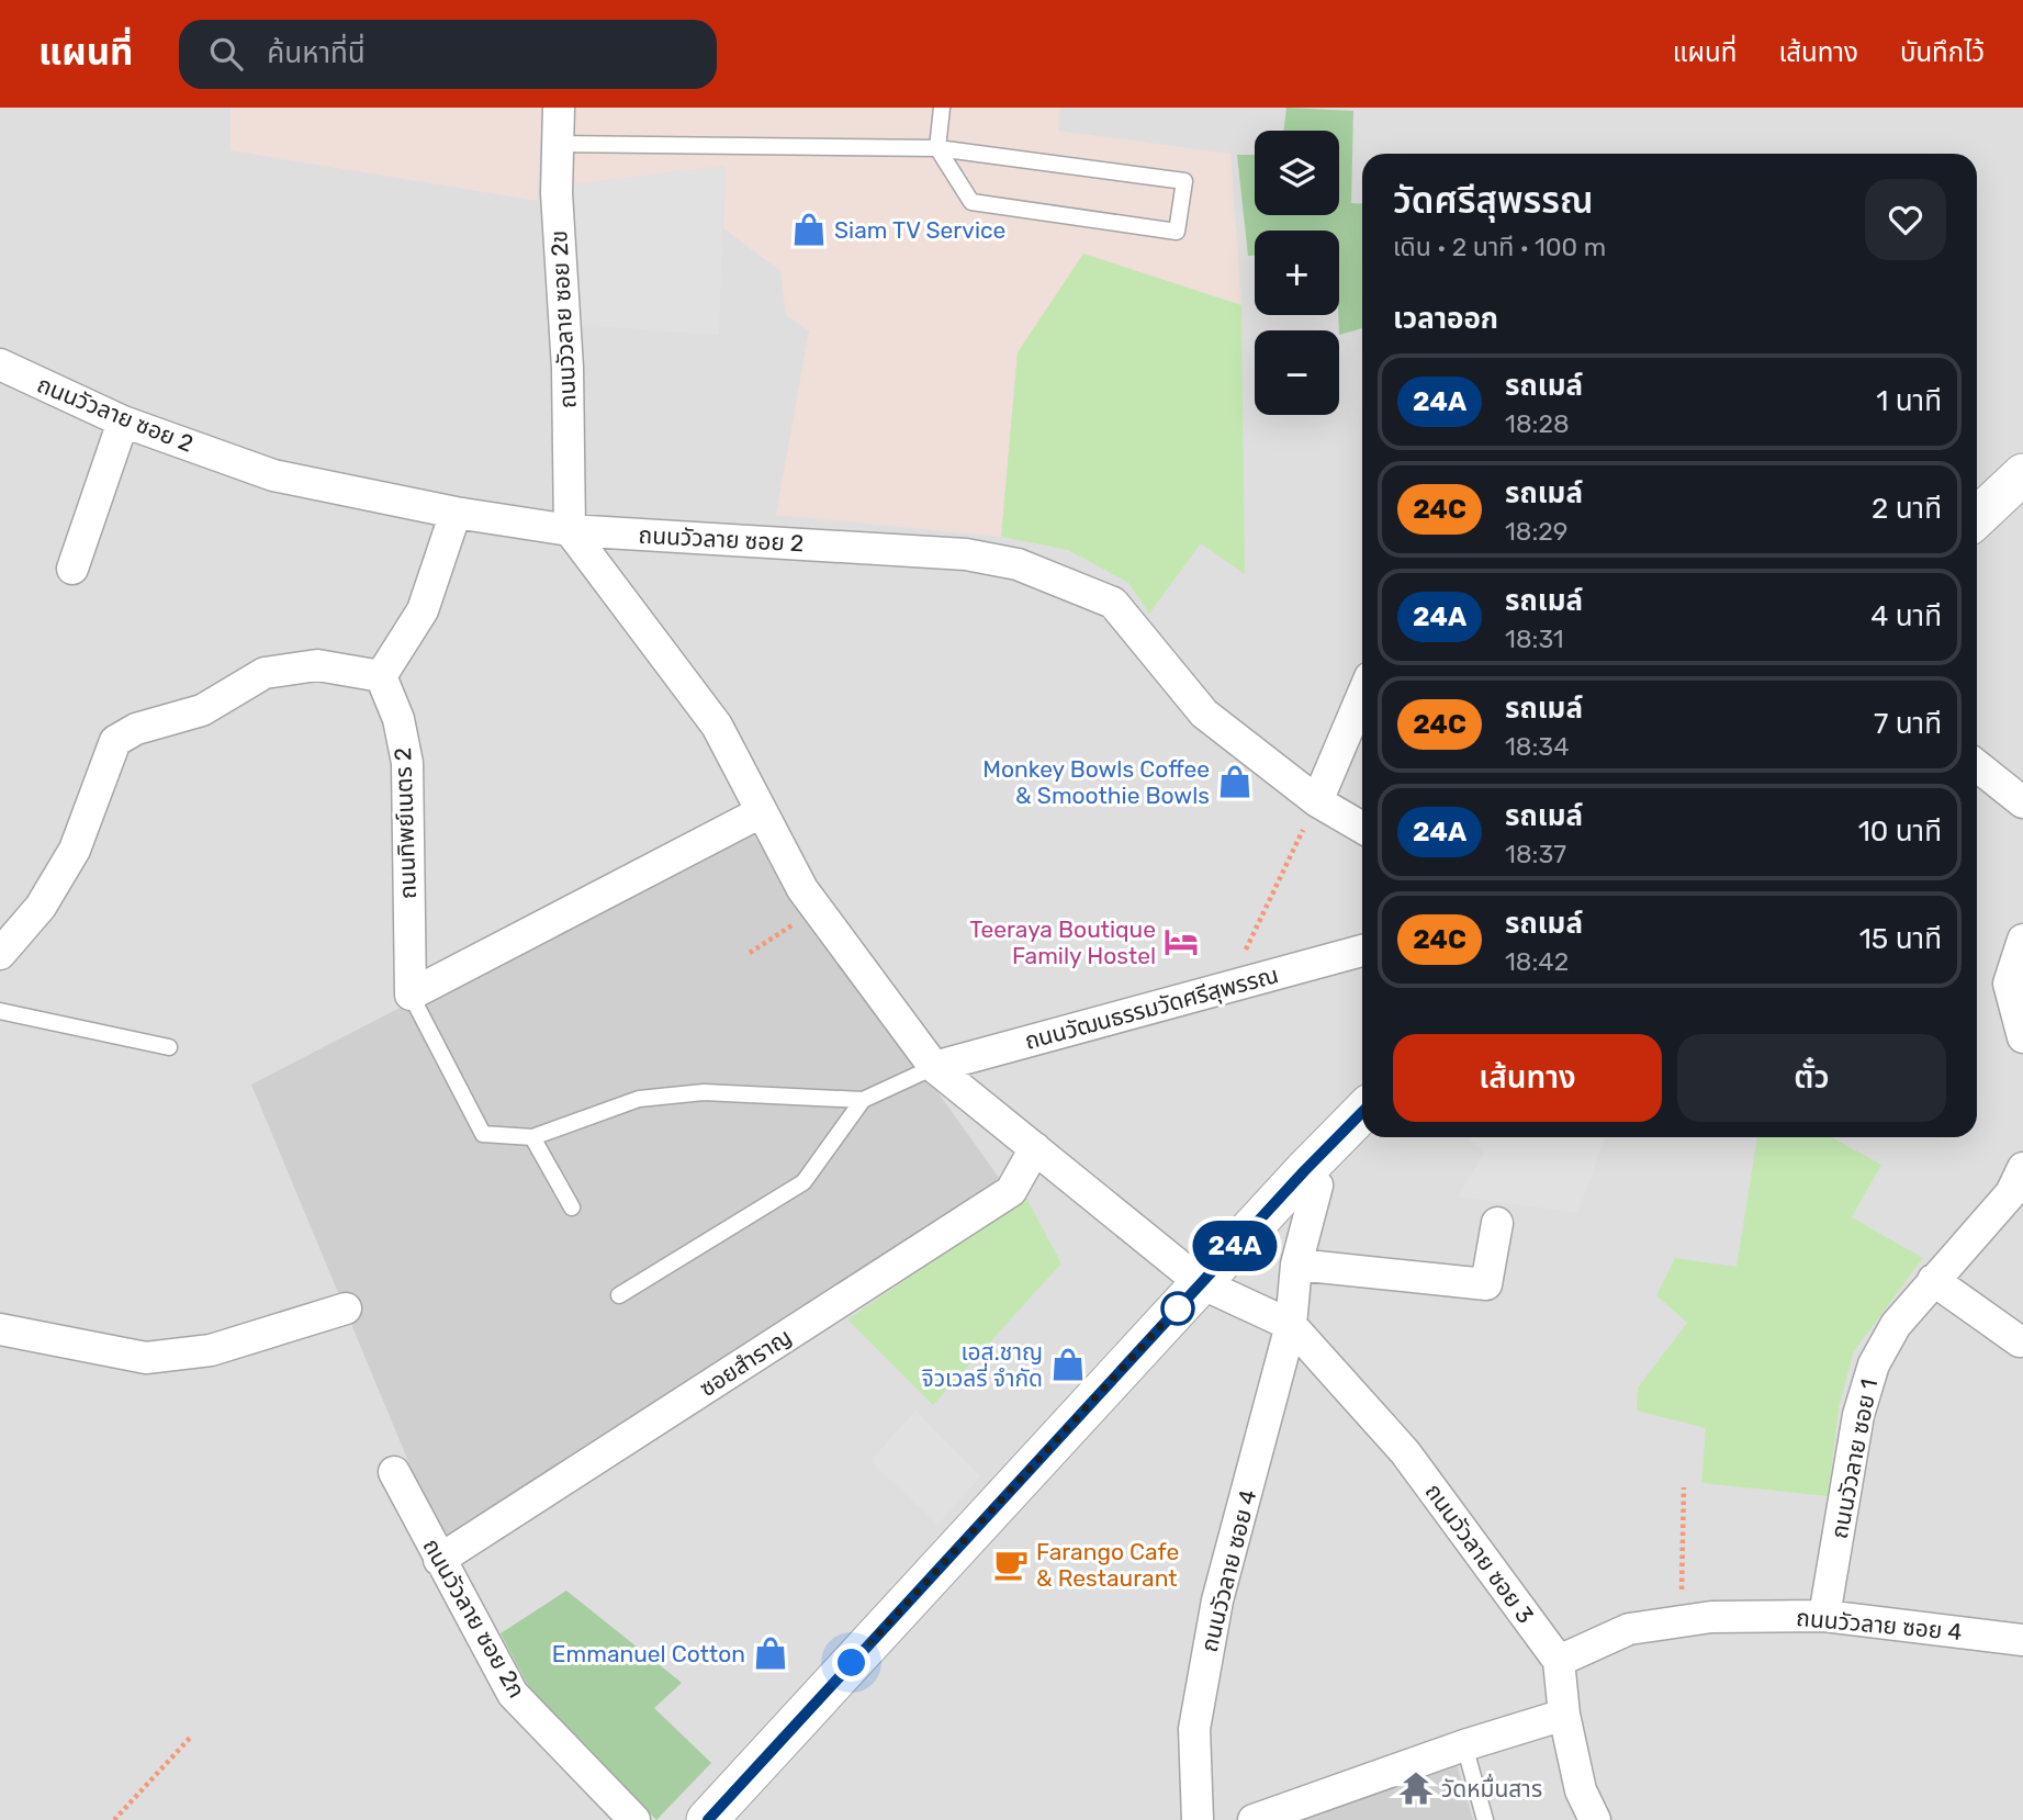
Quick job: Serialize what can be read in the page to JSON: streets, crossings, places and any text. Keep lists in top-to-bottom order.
{
  "streets": {
    "street": [
      "ถนนวัวลาย ซอย 2ข",
      "ถนนวัวลาย ซอย 2",
      "ถนนทิพย์เนตร 2",
      "ถนนวัฒนธรรมวัดศรีสุพรรณ",
      "ซอยสำราญ",
      "ถนนวัวลาย ซอย 1",
      "ถนนวัวลาย ซอย 3",
      "ถนนวัวลาย ซอย 4",
      "ถนนวัวลาย ซอย 2ก"
    ]
  },
  "crossings": [
    ["ถนนวัวลาย ซอย 2ข", "ถนนวัวลาย ซอย 2"],
    ["ซอยสำราญ", "ถนนวัวลาย ซอย 2ก"],
    ["ถนนวัวลาย ซอย 1", "ถนนวัวลาย ซอย 4"],
    ["ถนนวัวลาย ซอย 3", "ถนนวัวลาย ซอย 4"]
  ],
  "places": {
    "shop": [
      "Siam TV Service",
      "Monkey Bowls Coffee & Smoothie Bowls",
      "เอส.ชาญ จิวเวลรี่ จำกัด",
      "Emmanuel Cotton"
    ],
    "hotel": ["Teeraya Boutique Family Hostel"],
    "cafe": ["Farango Cafe & Restaurant"],
    "temple": ["วัดหมื่นสาร"]
  },
  "lines": ["bus line 24A"],
  "page": {
    "header": "แผนที่",
    "search": "ค้นหาที่นี่",
    "nav": ["แผนที่", "เส้นทาง", "บันทึกไว้"],
    "on_map": "24A",
    "map_buttons": ["+", "−"],
    "heading": [
      ["วัดศรีสุพรรณ", "เดิน · 2 นาที · 100 m"],
      "เวลาออก"
    ],
    "list": [
      {
        "mark": "24A",
        "name": "รถเมล์",
        "note": "18:28",
        "value": "1 นาที"
      },
      {
        "mark": "24C",
        "name": "รถเมล์",
        "note": "18:29",
        "value": "2 นาที"
      },
      {
        "mark": "24A",
        "name": "รถเมล์",
        "note": "18:31",
        "value": "4 นาที"
      },
      {
        "mark": "24C",
        "name": "รถเมล์",
        "note": "18:34",
        "value": "7 นาที"
      },
      {
        "mark": "24A",
        "name": "รถเมล์",
        "note": "18:37",
        "value": "10 นาที"
      },
      {
        "mark": "24C",
        "name": "รถเมล์",
        "note": "18:42",
        "value": "15 นาที"
      }
    ],
    "buttons": ["เส้นทาง", "ตั๋ว"]
  }
}
